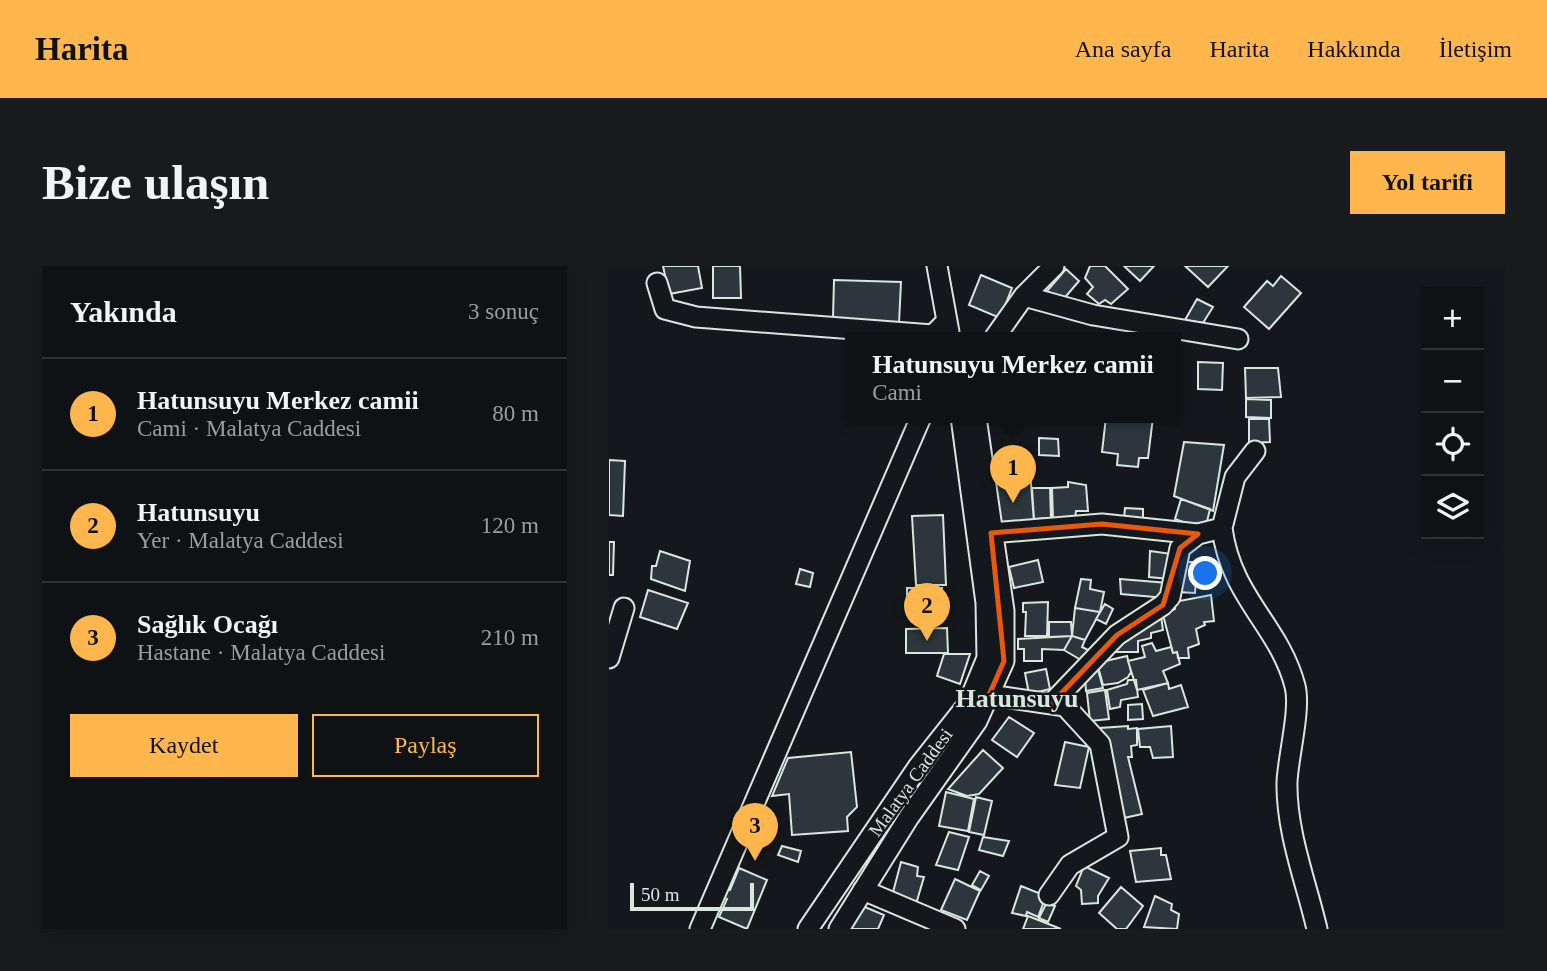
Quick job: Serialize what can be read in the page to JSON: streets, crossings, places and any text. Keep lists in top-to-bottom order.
{
  "streets": {
    "street": ["Malatya Caddesi"]
  },
  "districts": ["Hatunsuyu"],
  "scale_bar": "50 m",
  "page": {
    "header": "Harita",
    "nav": [
      "Ana sayfa",
      "Harita",
      "Hakkında",
      "İletişim"
    ],
    "buttons": [
      "Yol tarifi",
      ["Kaydet", "Paylaş"]
    ],
    "title": "Bize ulaşın",
    "heading": ["Yakında", "3 sonuç"],
    "map_buttons": ["+", "−"],
    "popup": ["Hatunsuyu Merkez camii", "Cami"],
    "list": [
      {
        "mark": "1",
        "name": "Hatunsuyu Merkez camii",
        "note": "Cami · Malatya Caddesi",
        "value": "80 m"
      },
      {
        "mark": "2",
        "name": "Hatunsuyu",
        "note": "Yer · Malatya Caddesi",
        "value": "120 m"
      },
      {
        "mark": "3",
        "name": "Sağlık Ocağı",
        "note": "Hastane · Malatya Caddesi",
        "value": "210 m"
      }
    ],
    "pins": ["1", "2", "3"],
    "scale": "50 m"
  }
}
